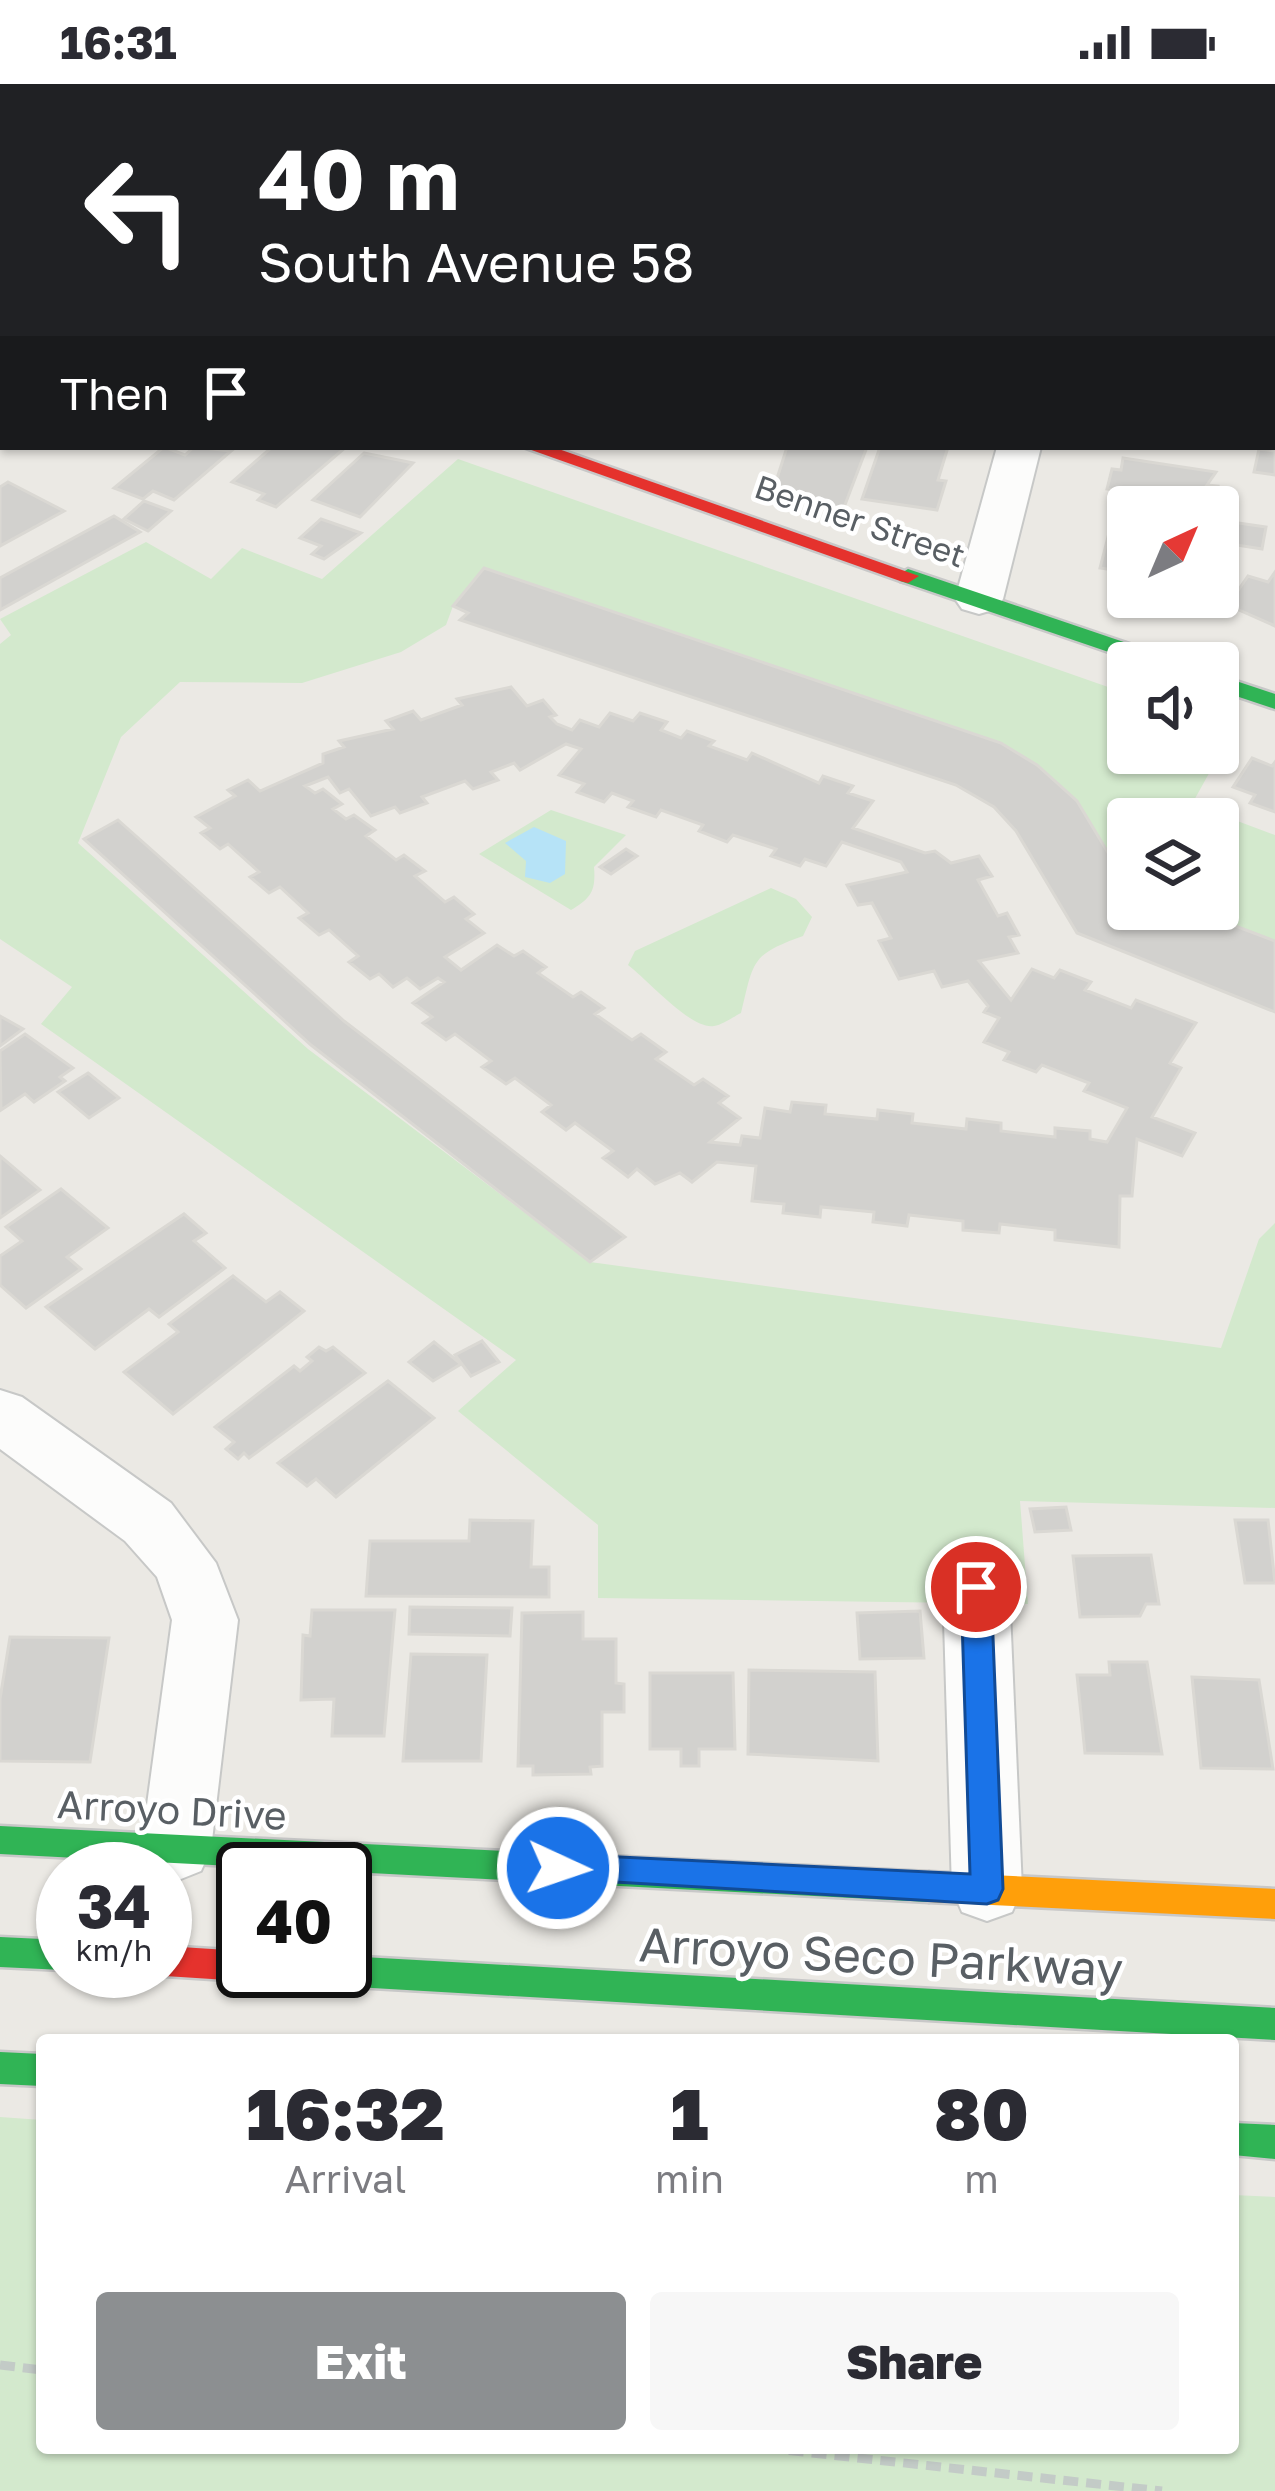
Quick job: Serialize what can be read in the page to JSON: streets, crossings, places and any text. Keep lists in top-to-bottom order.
{
  "streets": {
    "main road": ["Benner Street", "Arroyo Drive", "Arroyo Seco Parkway"]
  },
  "north": "top right",
  "page": {
    "status": "16:31",
    "turn": ["40 m", "South Avenue 58"],
    "then": "Then",
    "speed": "34 km/h",
    "limit": "40",
    "eta": [
      "16:32",
      "Arrival",
      "1",
      "min",
      "80",
      "m"
    ],
    "buttons": ["Exit", "Share"]
  }
}
